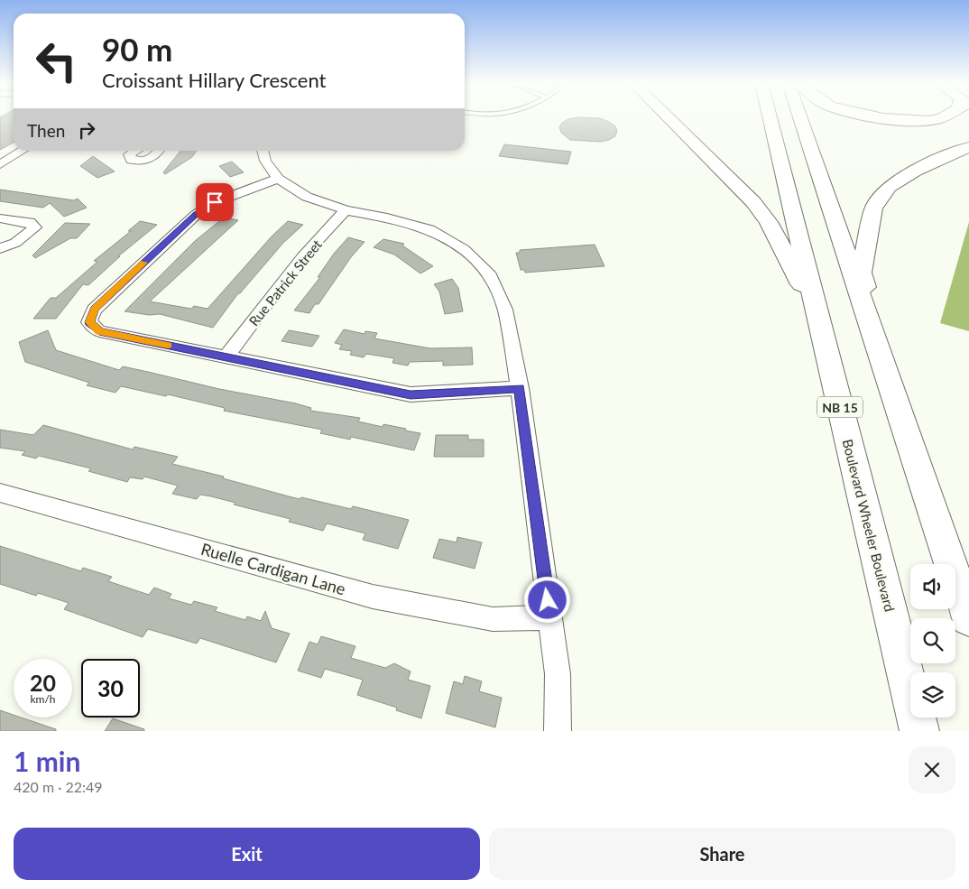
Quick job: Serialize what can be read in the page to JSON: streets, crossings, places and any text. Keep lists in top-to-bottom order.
{
  "streets": {
    "highway": ["NB 15", "Boulevard Wheeler Boulevard"],
    "street": ["Rue Patrick Street", "Ruelle Cardigan Lane"]
  },
  "page": {
    "turn": ["90 m", "Croissant Hillary Crescent"],
    "then": "Then",
    "speed": "20 km/h",
    "limit": "30",
    "heading": ["1 min", "420 m · 22:49"],
    "buttons": ["Exit", "Share"]
  }
}
